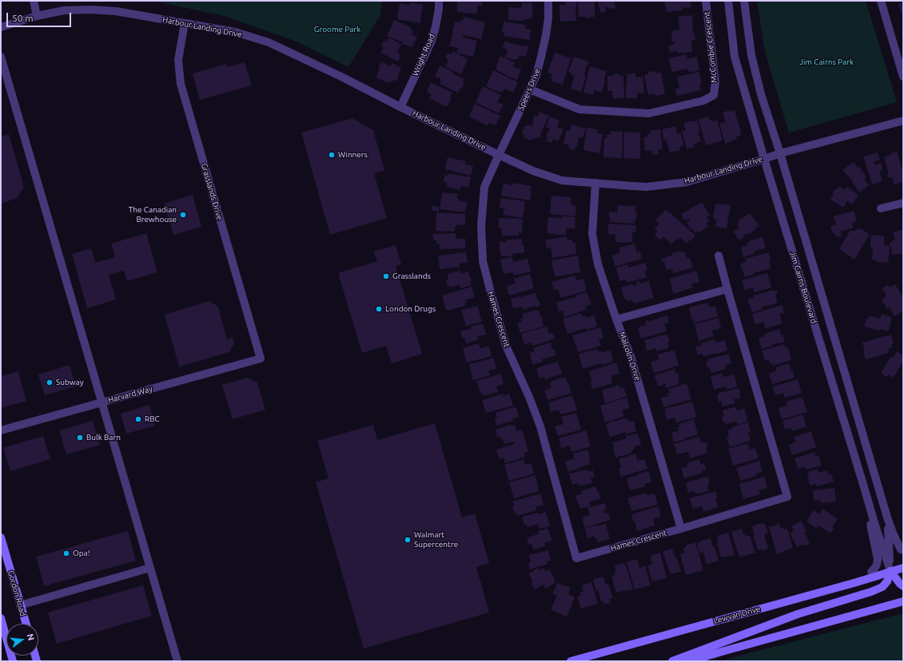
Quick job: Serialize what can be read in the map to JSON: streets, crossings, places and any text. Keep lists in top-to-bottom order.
{
  "streets": {
    "main road": ["Gordon Road", "Lewvan Drive"],
    "street": [
      "Harbour Landing Drive",
      "McCombie Crescent",
      "Wright Road",
      "Speers Drive",
      "Grasslands Drive",
      "Jim Cairns Boulevard",
      "Hames Crescent",
      "Malcolm Drive",
      "Harvard Way"
    ]
  },
  "crossings": [
    ["Harbour Landing Drive", "Wright Road"],
    ["Harbour Landing Drive", "Speers Drive"],
    ["Harbour Landing Drive", "Grasslands Drive"],
    ["Harbour Landing Drive", "Jim Cairns Boulevard"],
    ["Harbour Landing Drive", "Hames Crescent"],
    ["Harbour Landing Drive", "Malcolm Drive"],
    ["McCombie Crescent", "Speers Drive"],
    ["Speers Drive", "Hames Crescent"],
    ["Grasslands Drive", "Harvard Way"],
    ["Jim Cairns Boulevard", "Lewvan Drive"],
    ["Hames Crescent", "Malcolm Drive"]
  ],
  "parks": ["Groome Park", "Jim Cairns Park"],
  "places": [
    "Winners",
    "The Canadian Brewhouse",
    "Grasslands",
    "London Drugs",
    "Subway",
    "RBC",
    "Bulk Barn",
    "Walmart Supercentre",
    "Opa!"
  ],
  "scale_bar": "50 m",
  "north": "right"
}
